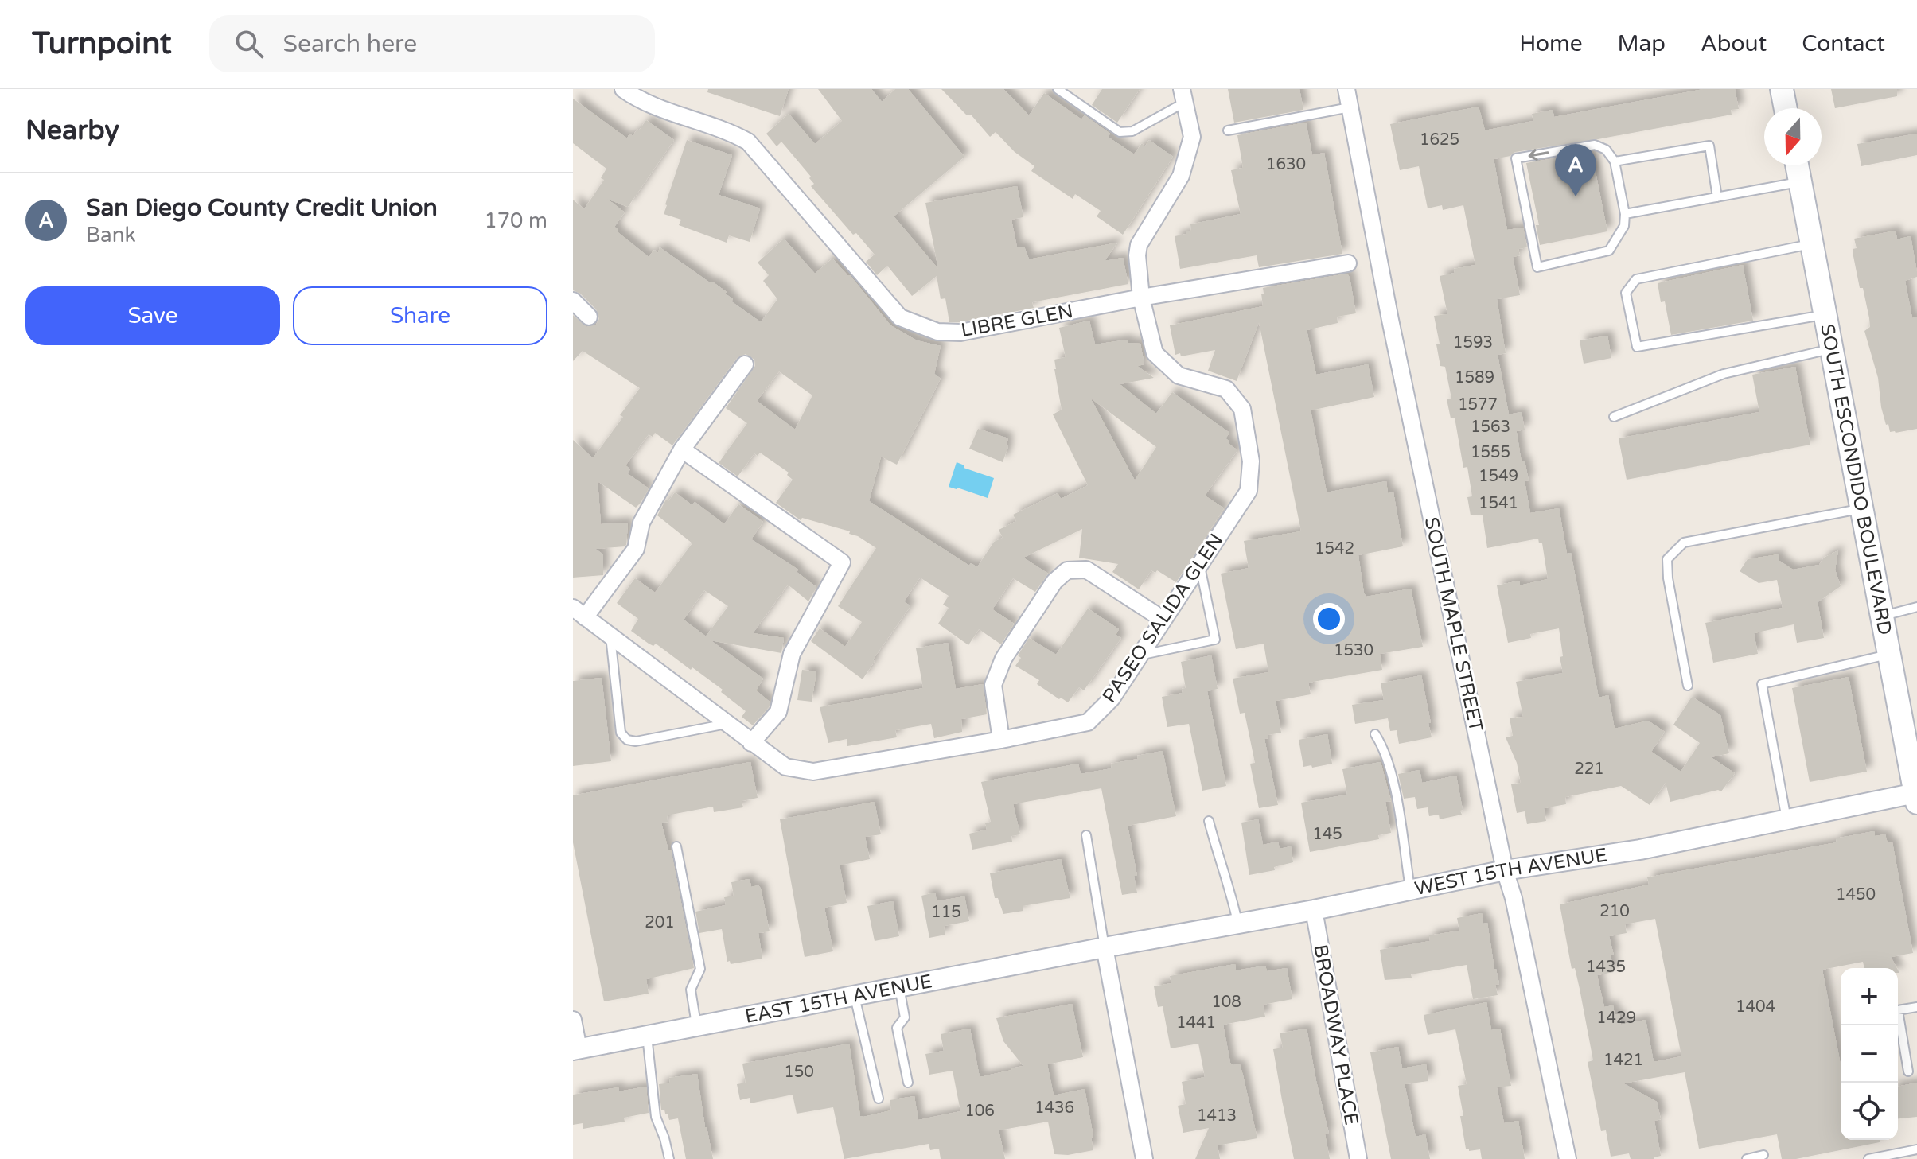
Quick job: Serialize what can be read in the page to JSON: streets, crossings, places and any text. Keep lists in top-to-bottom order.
{
  "streets": {
    "main road": ["SOUTH ESCONDIDO BOULEVARD"],
    "street": [
      "LIBRE GLEN",
      "PASEO SALIDA GLEN",
      "SOUTH MAPLE STREET",
      "WEST 15TH AVENUE",
      "EAST 15TH AVENUE",
      "BROADWAY PLACE"
    ]
  },
  "crossings": [
    ["LIBRE GLEN", "PASEO SALIDA GLEN"],
    ["SOUTH ESCONDIDO BOULEVARD", "WEST 15TH AVENUE"],
    ["SOUTH MAPLE STREET", "WEST 15TH AVENUE"],
    ["WEST 15TH AVENUE", "EAST 15TH AVENUE"],
    ["WEST 15TH AVENUE", "BROADWAY PLACE"]
  ],
  "house_numbers": [
    "1625",
    "1630",
    "1593",
    "1589",
    "1577",
    "1563",
    "1555",
    "1549",
    "1541",
    "1542",
    "1530",
    "221",
    "145",
    "1450",
    "210",
    "115",
    "201",
    "1435",
    "108",
    "1404",
    "1429",
    "1441",
    "1421",
    "150",
    "1436",
    "106",
    "1413"
  ],
  "north": "bottom",
  "page": {
    "header": "Turnpoint",
    "search": "Search here",
    "nav": [
      "Home",
      "Map",
      "About",
      "Contact"
    ],
    "heading": "Nearby",
    "pins": "A",
    "list": [
      {
        "mark": "A",
        "name": "San Diego County Credit Union",
        "note": "Bank",
        "value": "170 m"
      }
    ],
    "buttons": ["Save", "Share"],
    "map_buttons": ["+", "−"]
  }
}
